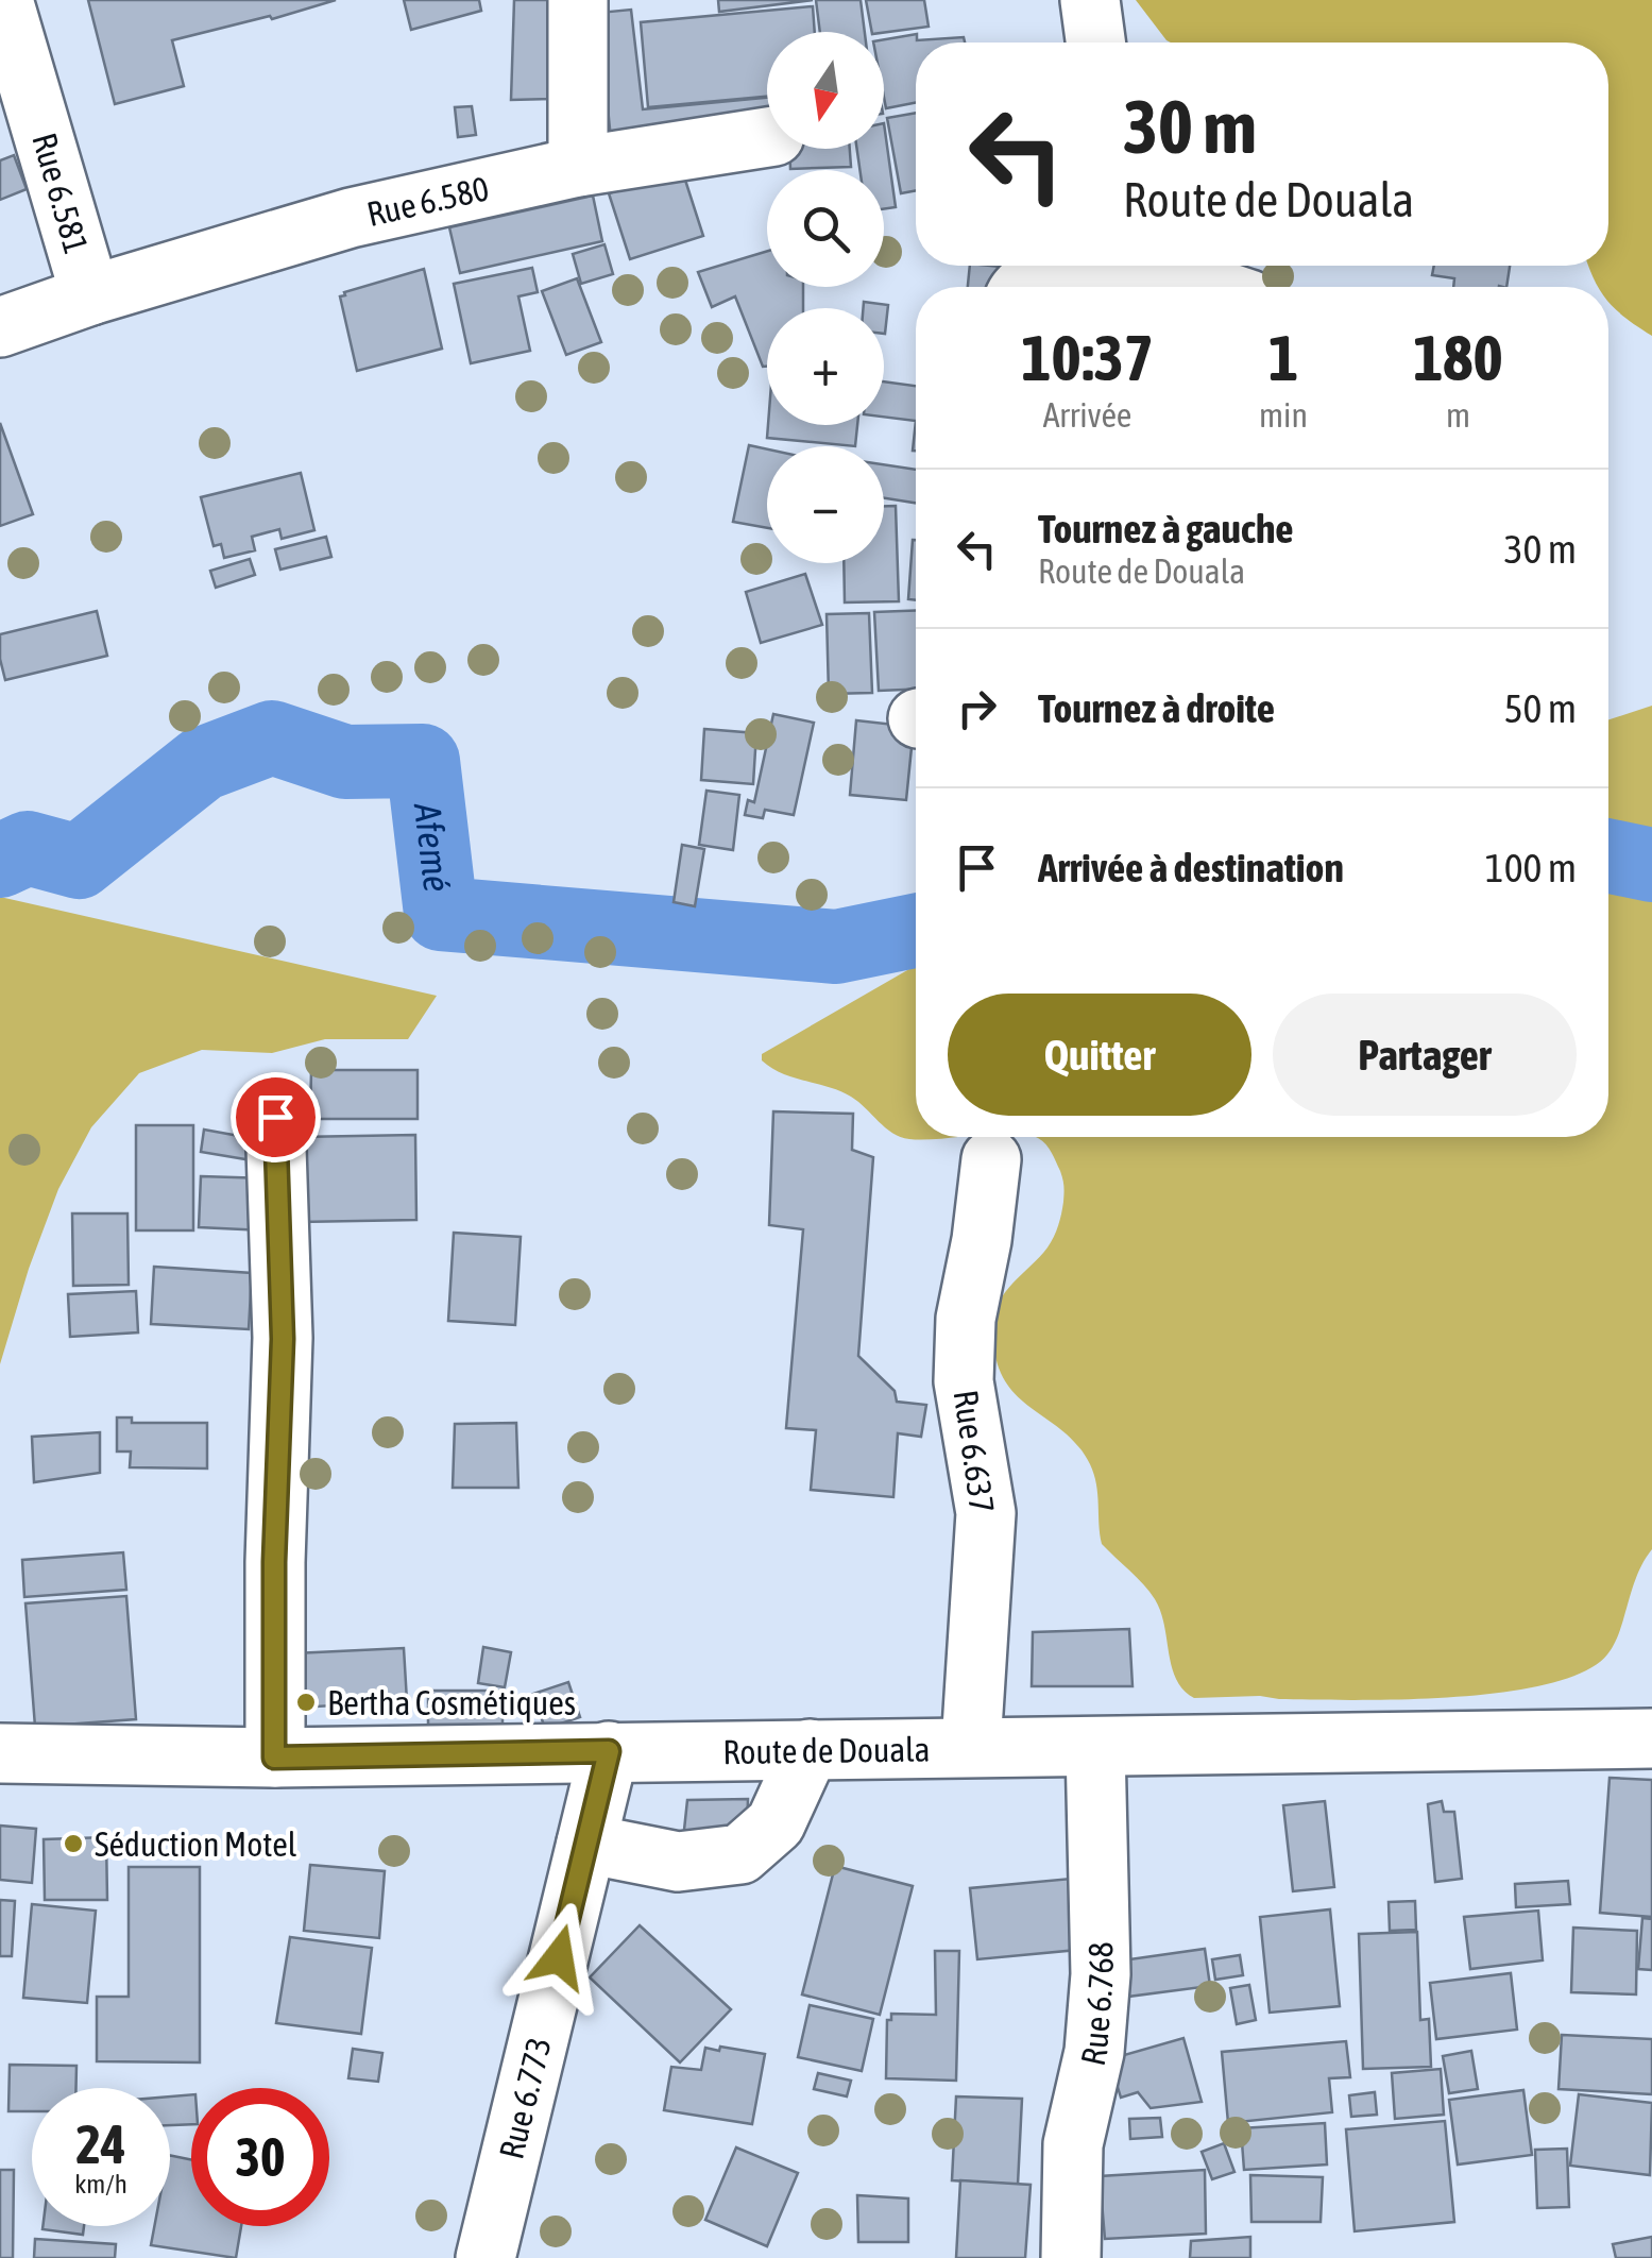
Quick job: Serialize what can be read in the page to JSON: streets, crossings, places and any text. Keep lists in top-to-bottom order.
{
  "streets": {
    "main road": [
      "Rue 6.581",
      "Rue 6.580",
      "Rue 6.637",
      "Route de Douala",
      "Rue 6.768",
      "Rue 6.773"
    ]
  },
  "crossings": [
    ["Rue 6.581", "Rue 6.580"],
    ["Rue 6.637", "Route de Douala"],
    ["Route de Douala", "Rue 6.768"],
    ["Route de Douala", "Rue 6.773"]
  ],
  "water": ["Afemé"],
  "places": ["Bertha Cosmétiques", "Séduction Motel"],
  "north": "bottom",
  "page": {
    "map_buttons": ["+", "−"],
    "turn": ["30 m", "Route de Douala"],
    "eta": [
      "10:37",
      "Arrivée",
      "1",
      "min",
      "180",
      "m"
    ],
    "list": [
      {
        "name": "Tournez à gauche",
        "note": "Route de Douala",
        "value": "30 m"
      },
      {
        "name": "Tournez à droite",
        "value": "50 m"
      },
      {
        "name": "Arrivée à destination",
        "value": "100 m"
      }
    ],
    "buttons": ["Quitter", "Partager"],
    "speed": "24 km/h",
    "limit": "30"
  }
}
